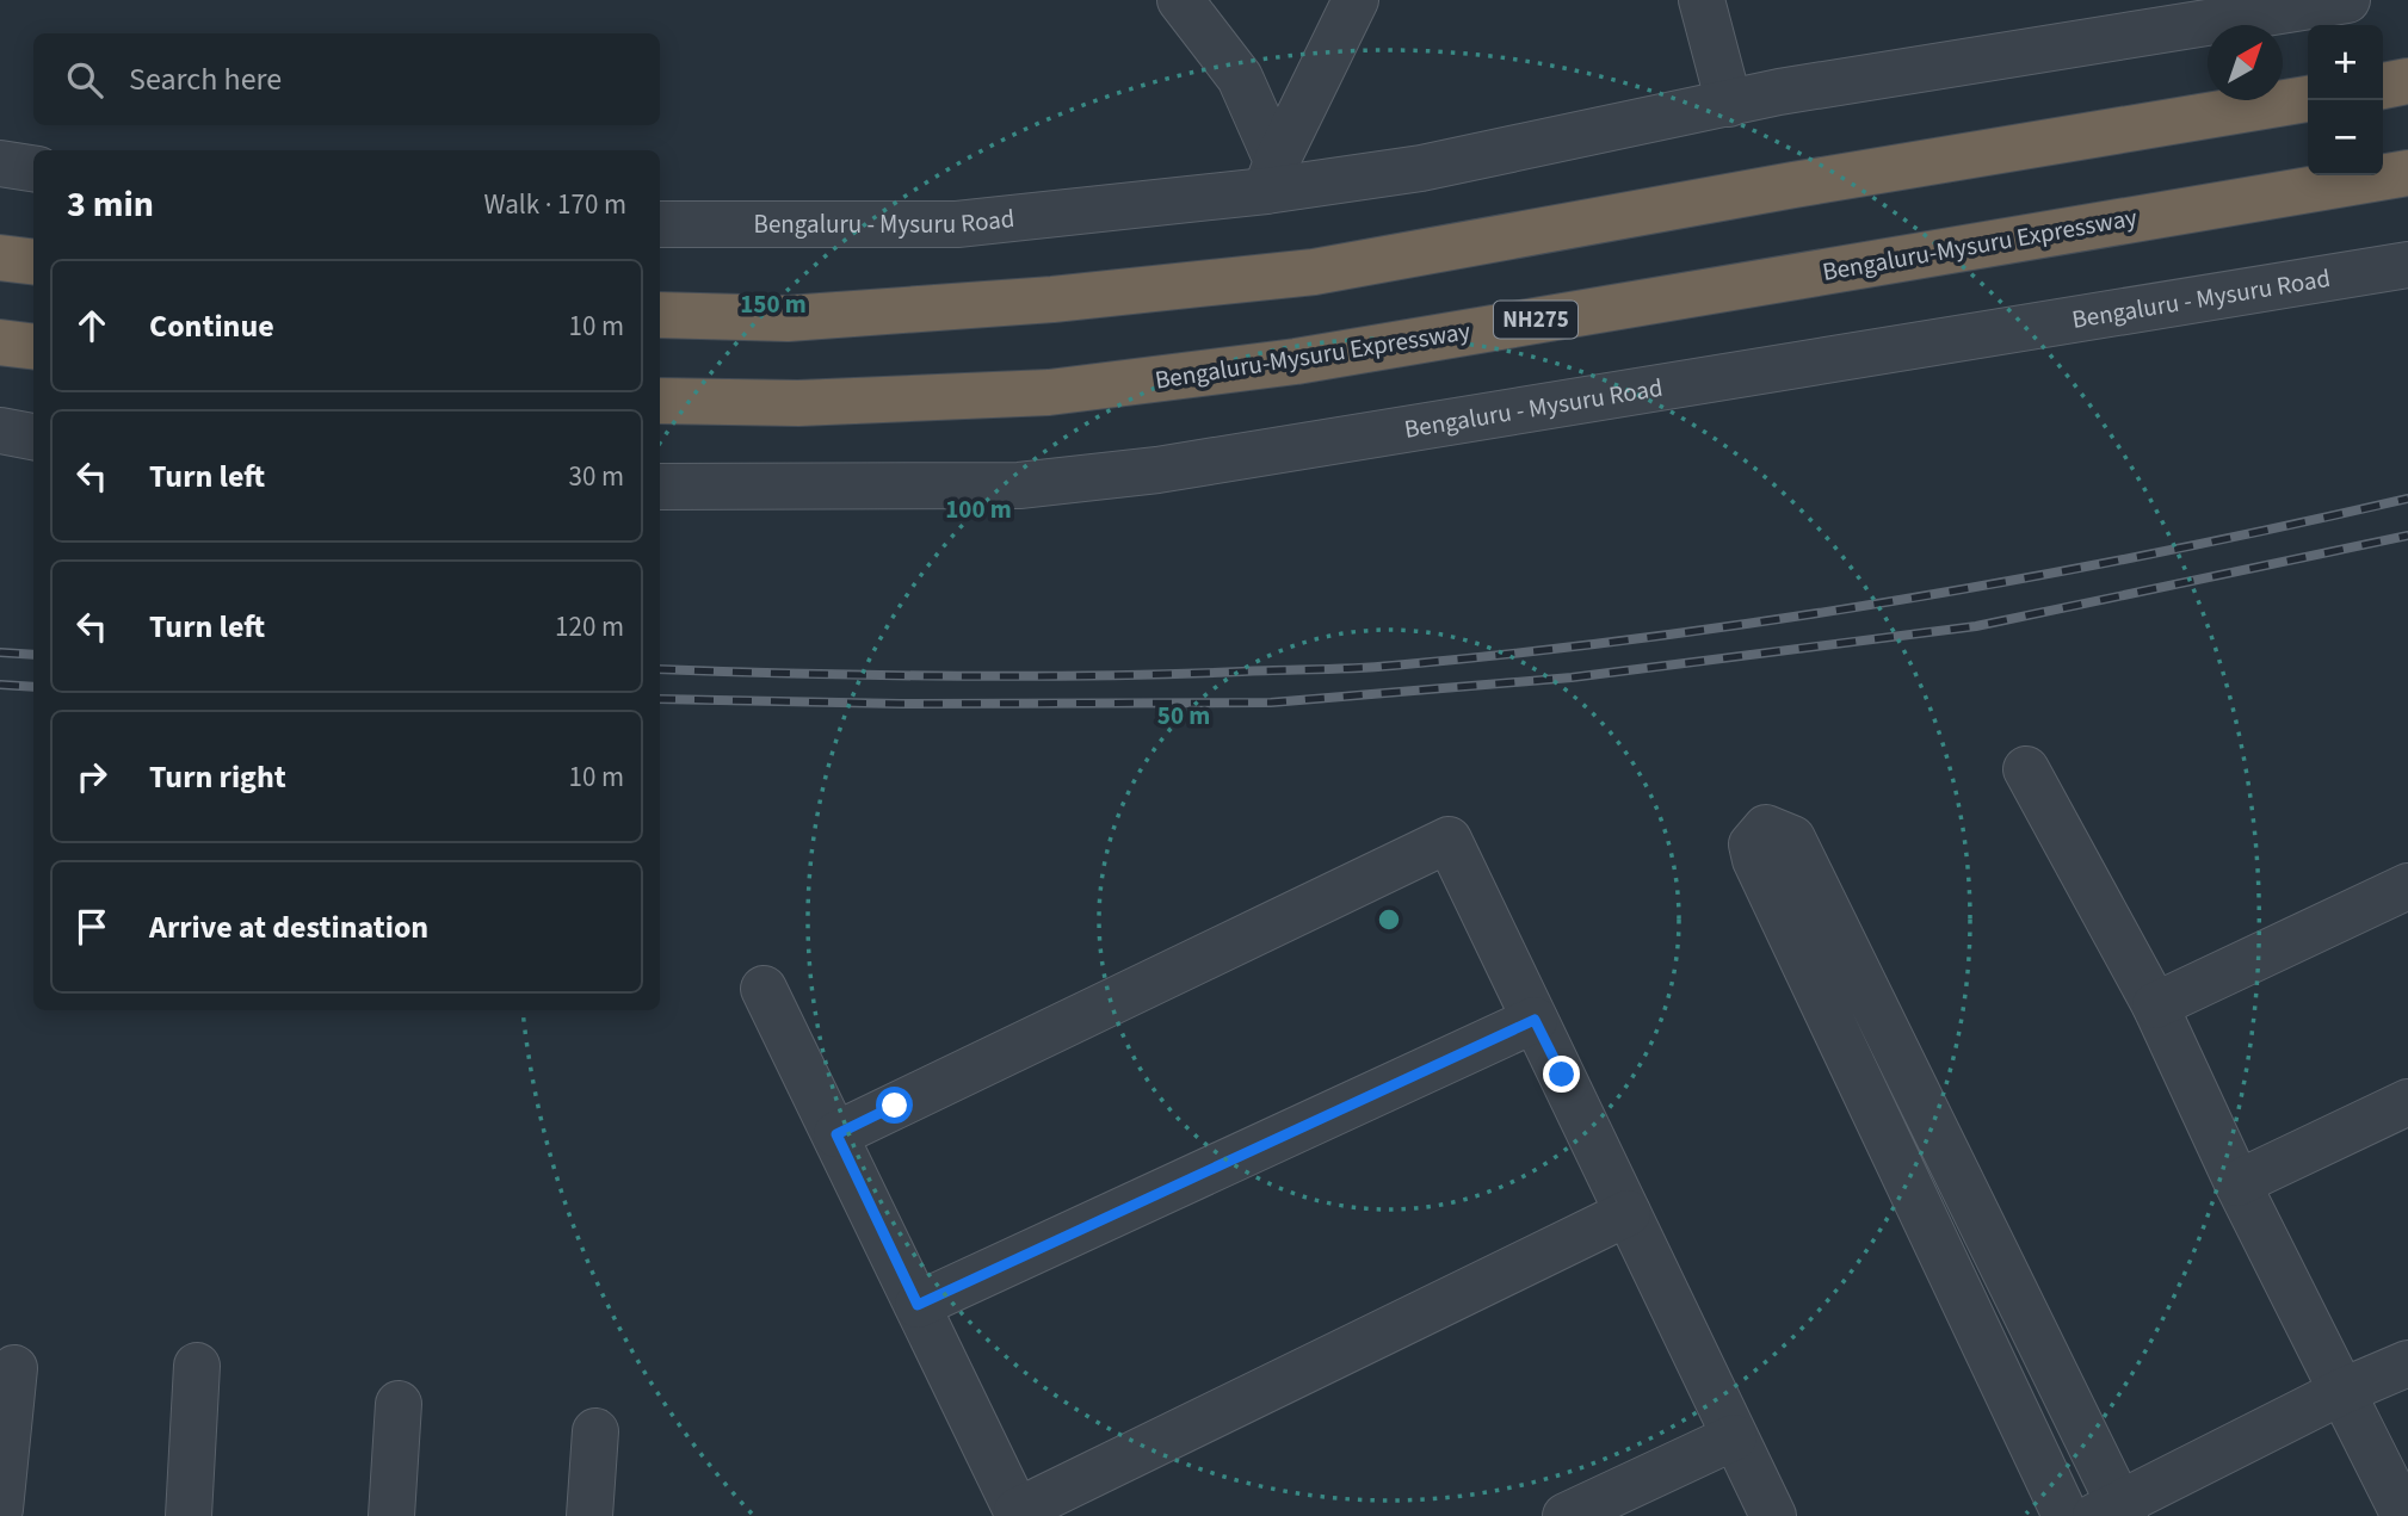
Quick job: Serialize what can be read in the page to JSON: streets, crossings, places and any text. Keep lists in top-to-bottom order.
{
  "streets": {
    "highway": ["Bengaluru-Mysuru Expressway", "NH275"],
    "street": ["Bengaluru - Mysuru Road"]
  },
  "north": "top right",
  "page": {
    "map_buttons": ["+", "−"],
    "search": "Search here",
    "heading": ["3 min", "Walk · 170 m"],
    "list": [
      ["Continue", "10 m"],
      ["Turn left", "30 m"],
      ["Turn left", "120 m"],
      ["Turn right", "10 m"],
      "Arrive at destination"
    ]
  },
  "rings": ["150 m", "100 m", "50 m"]
}
